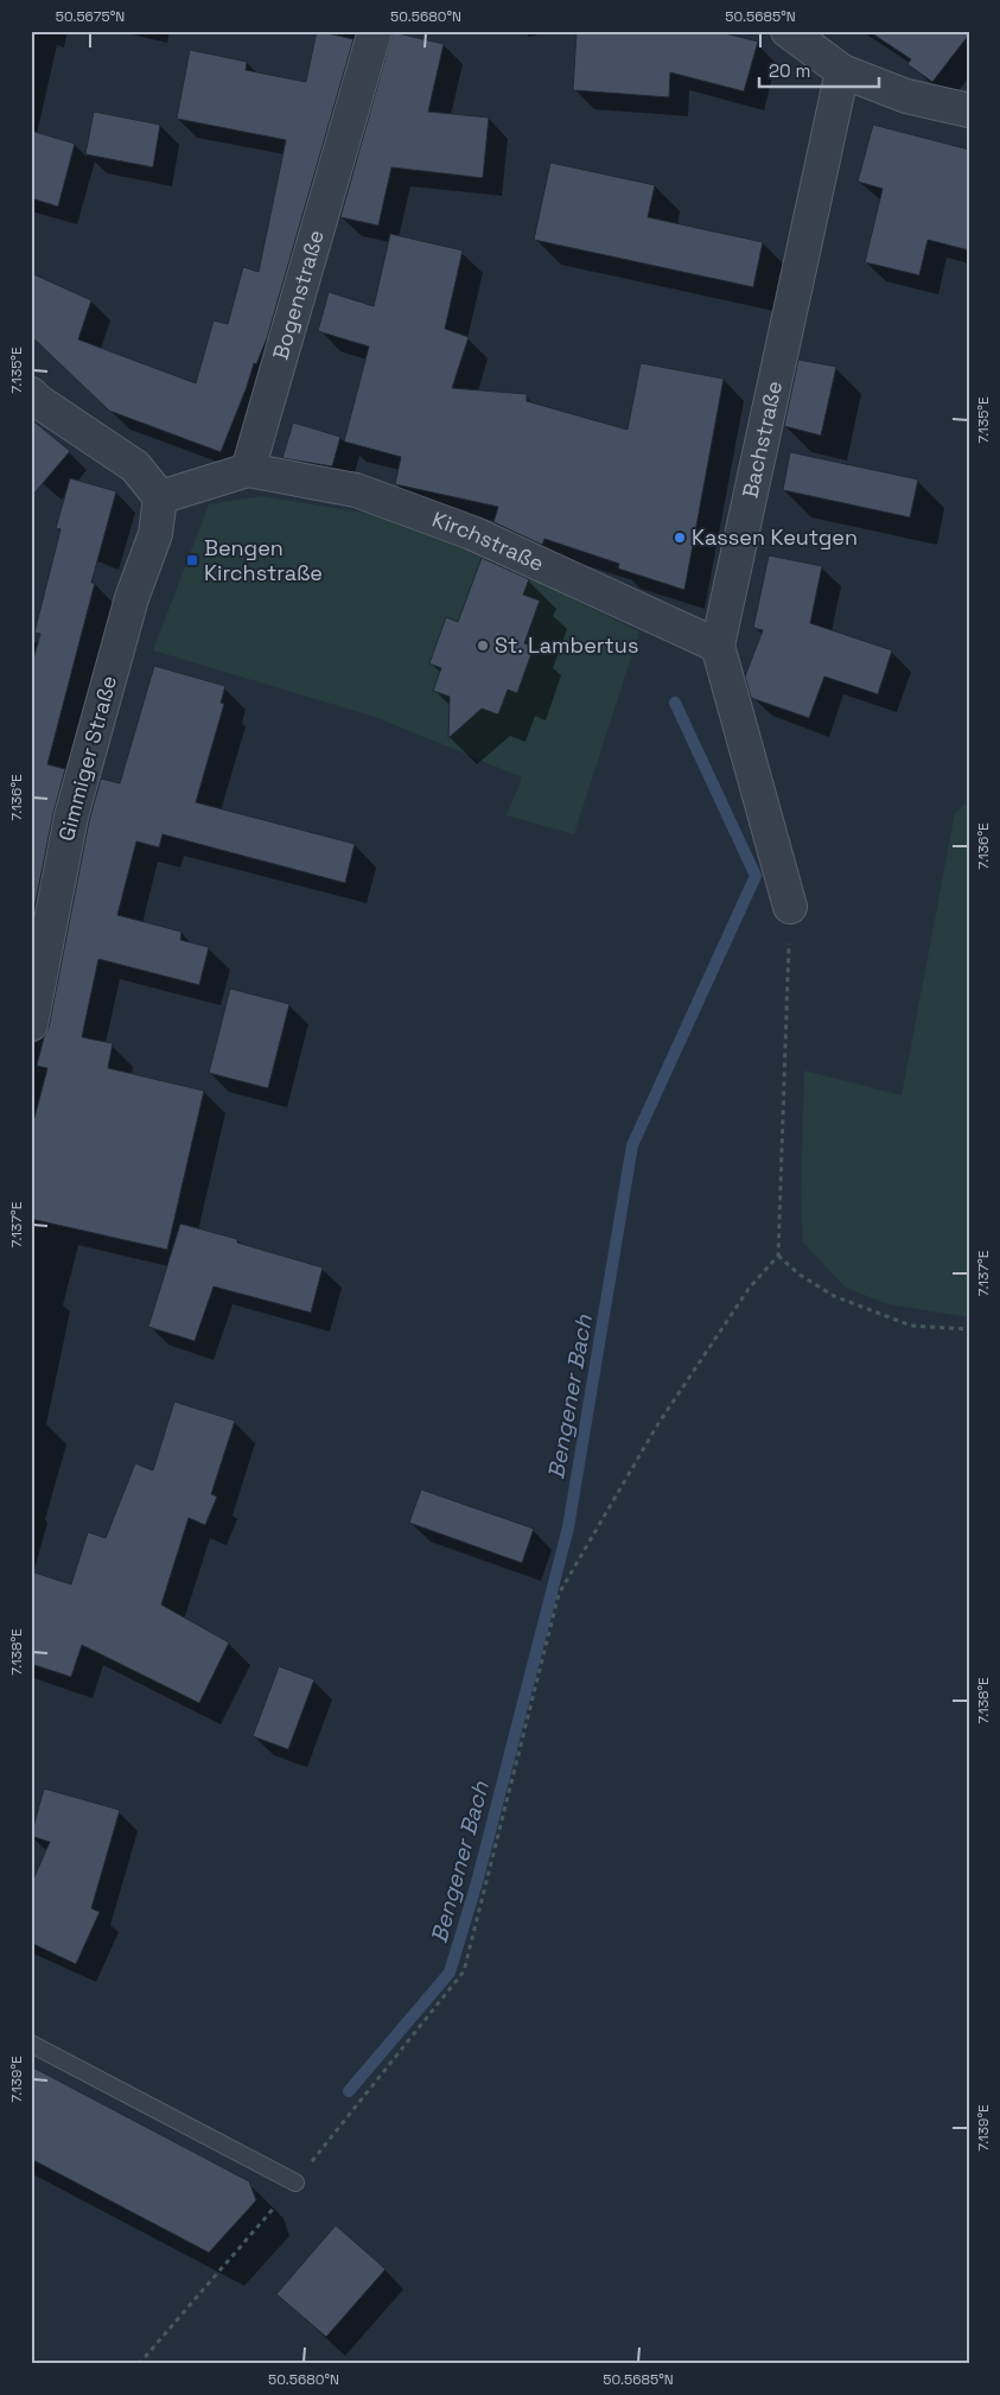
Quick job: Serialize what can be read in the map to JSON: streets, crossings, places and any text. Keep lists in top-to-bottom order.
{
  "streets": {
    "street": [
      "Bogenstraße",
      "Bachstraße",
      "Kirchstraße",
      "Gimmiger Straße"
    ]
  },
  "crossings": [
    ["Bogenstraße", "Kirchstraße"],
    ["Bachstraße", "Kirchstraße"]
  ],
  "water": ["Bengener Bach"],
  "places": {
    "other": ["Kassen Keutgen", "St. Lambertus"],
    "transit": ["Bengen Kirchstraße"]
  },
  "scale_bar": "20 m",
  "coordinates": [
    "50.5675°N",
    "50.5680°N",
    "50.5685°N",
    "7.135°E",
    "7.136°E",
    "7.137°E",
    "7.138°E",
    "7.139°E"
  ]
}
